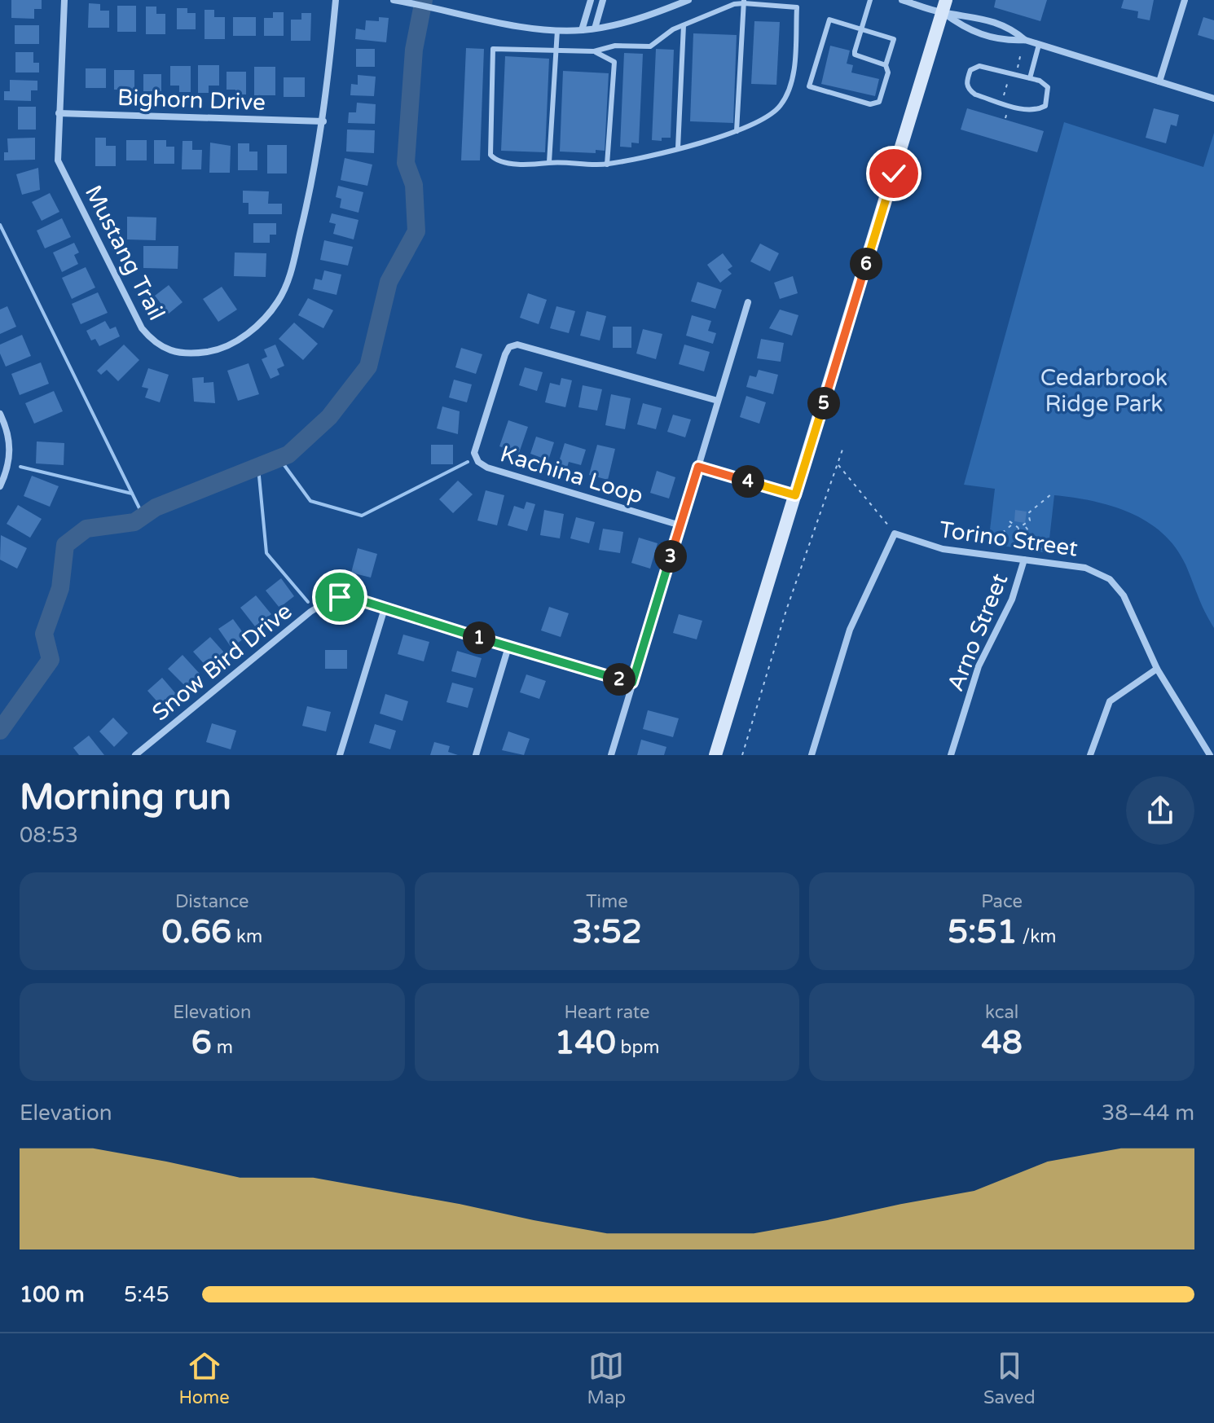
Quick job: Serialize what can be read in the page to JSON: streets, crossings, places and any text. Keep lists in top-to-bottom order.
{
  "streets": {
    "street": [
      "Bighorn Drive",
      "Mustang Trail",
      "Kachina Loop",
      "Torino Street",
      "Arno Street",
      "Snow Bird Drive"
    ]
  },
  "crossings": [
    ["Bighorn Drive", "Mustang Trail"],
    ["Torino Street", "Arno Street"]
  ],
  "parks": ["Cedarbrook Ridge Park"],
  "page": {
    "pins": [
      "6",
      "5",
      "4",
      "3",
      "1",
      "2"
    ],
    "heading": ["Morning run", "08:53"],
    "stats": [
      ["Distance", "0.66 km"],
      ["Time", "3:52"],
      ["Pace", "5:51 /km"],
      ["Elevation", "6 m"],
      ["Heart rate", "140 bpm"],
      ["kcal", "48"]
    ],
    "chart": ["Elevation", "38–44 m"],
    "list": [
      {
        "name": "100 m",
        "note": "5:45"
      }
    ],
    "tabs": ["Home", "Map", "Saved"]
  }
}
